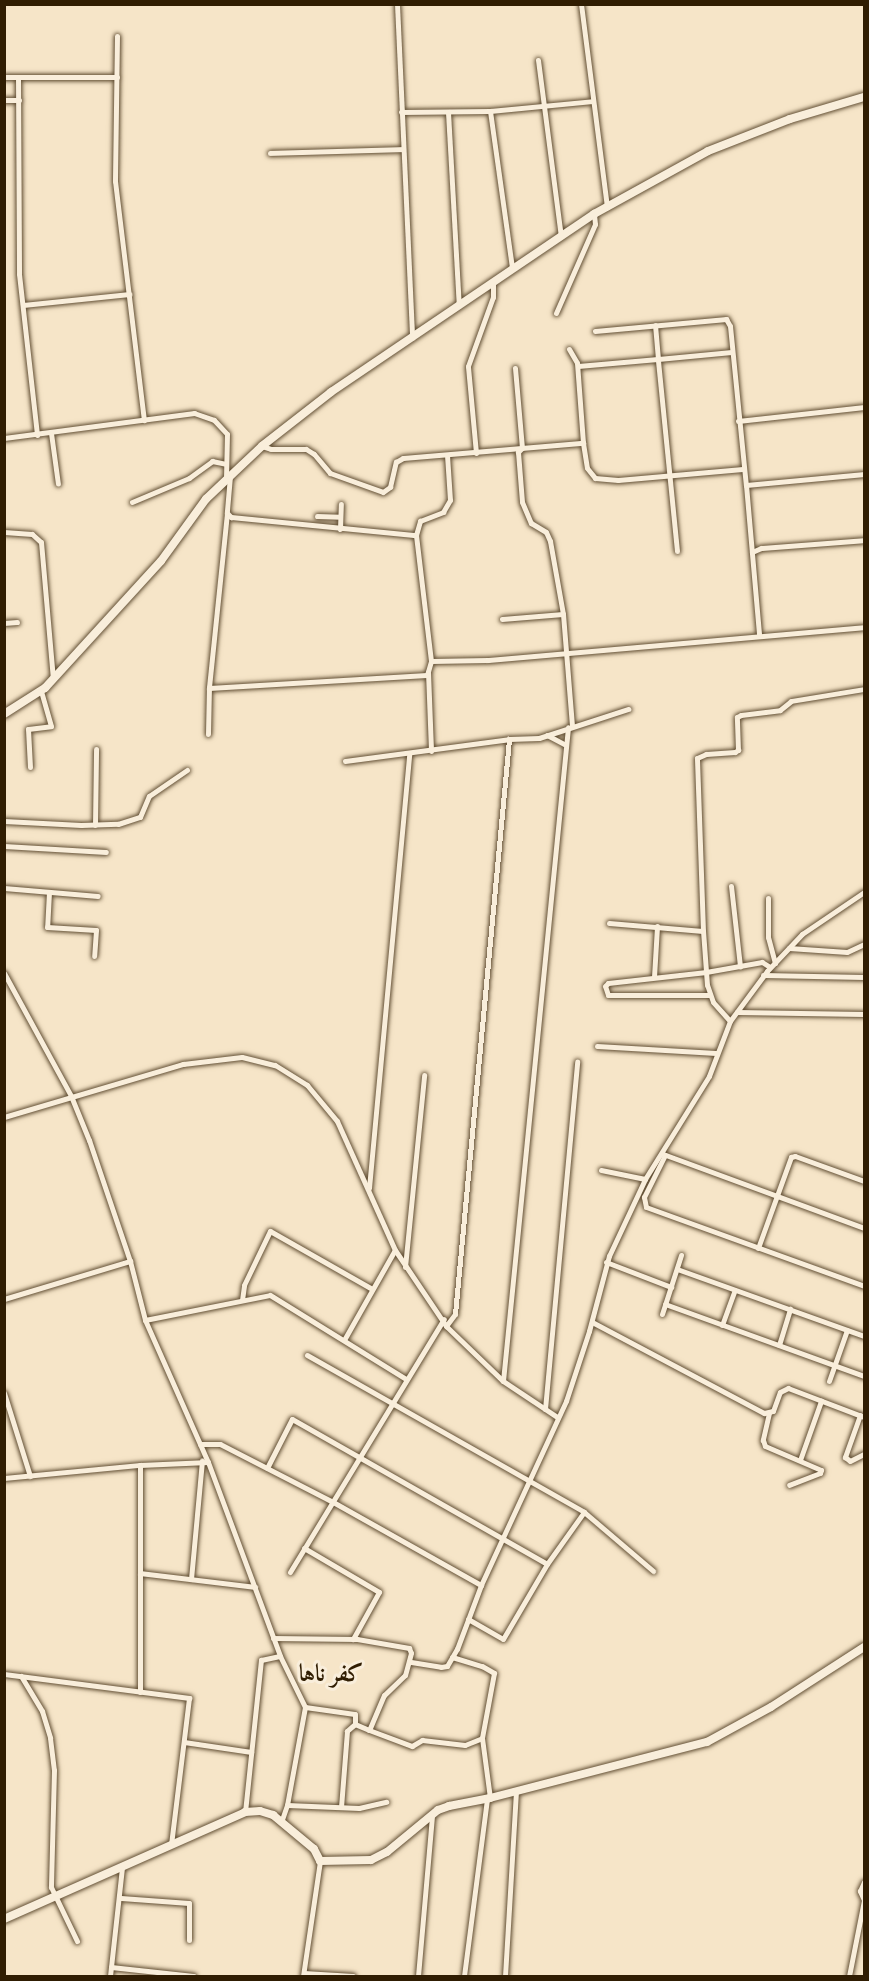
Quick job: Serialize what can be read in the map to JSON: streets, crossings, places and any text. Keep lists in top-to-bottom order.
{
  "districts": ["كفر ناها"]
}
